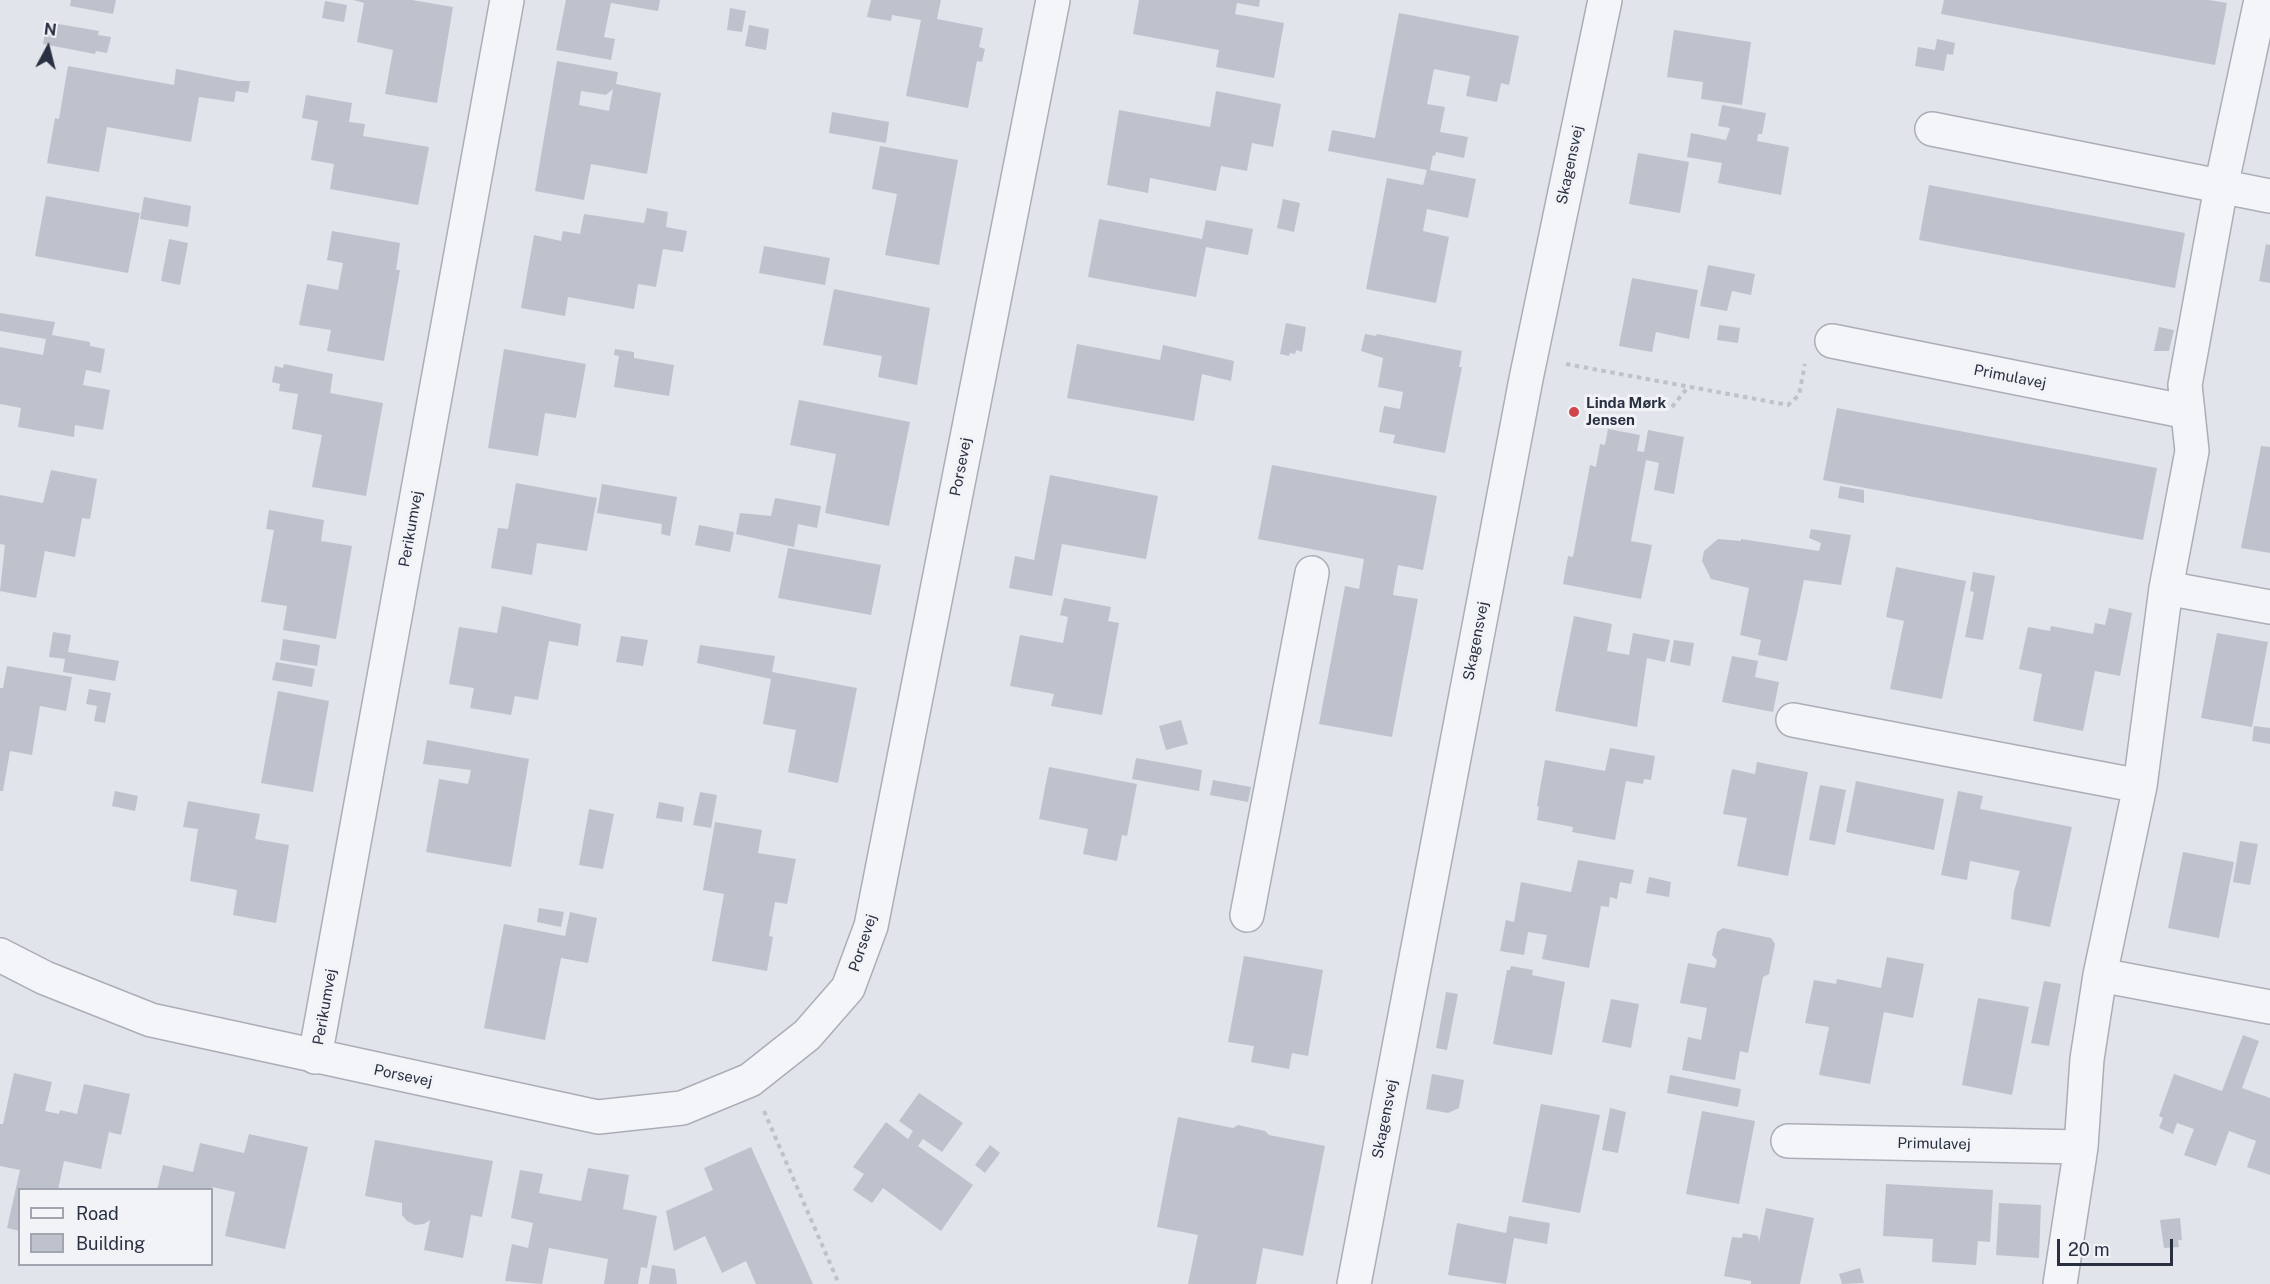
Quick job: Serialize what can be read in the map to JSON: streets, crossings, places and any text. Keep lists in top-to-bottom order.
{
  "streets": {
    "street": [
      "Skagensvej",
      "Primulavej",
      "Porsevej",
      "Perikumvej"
    ]
  },
  "crossings": [
    ["Porsevej", "Perikumvej"]
  ],
  "places": ["Linda Mørk Jensen"],
  "legend": ["Road", "Building"],
  "scale_bar": "20 m",
  "north": "top"
}
